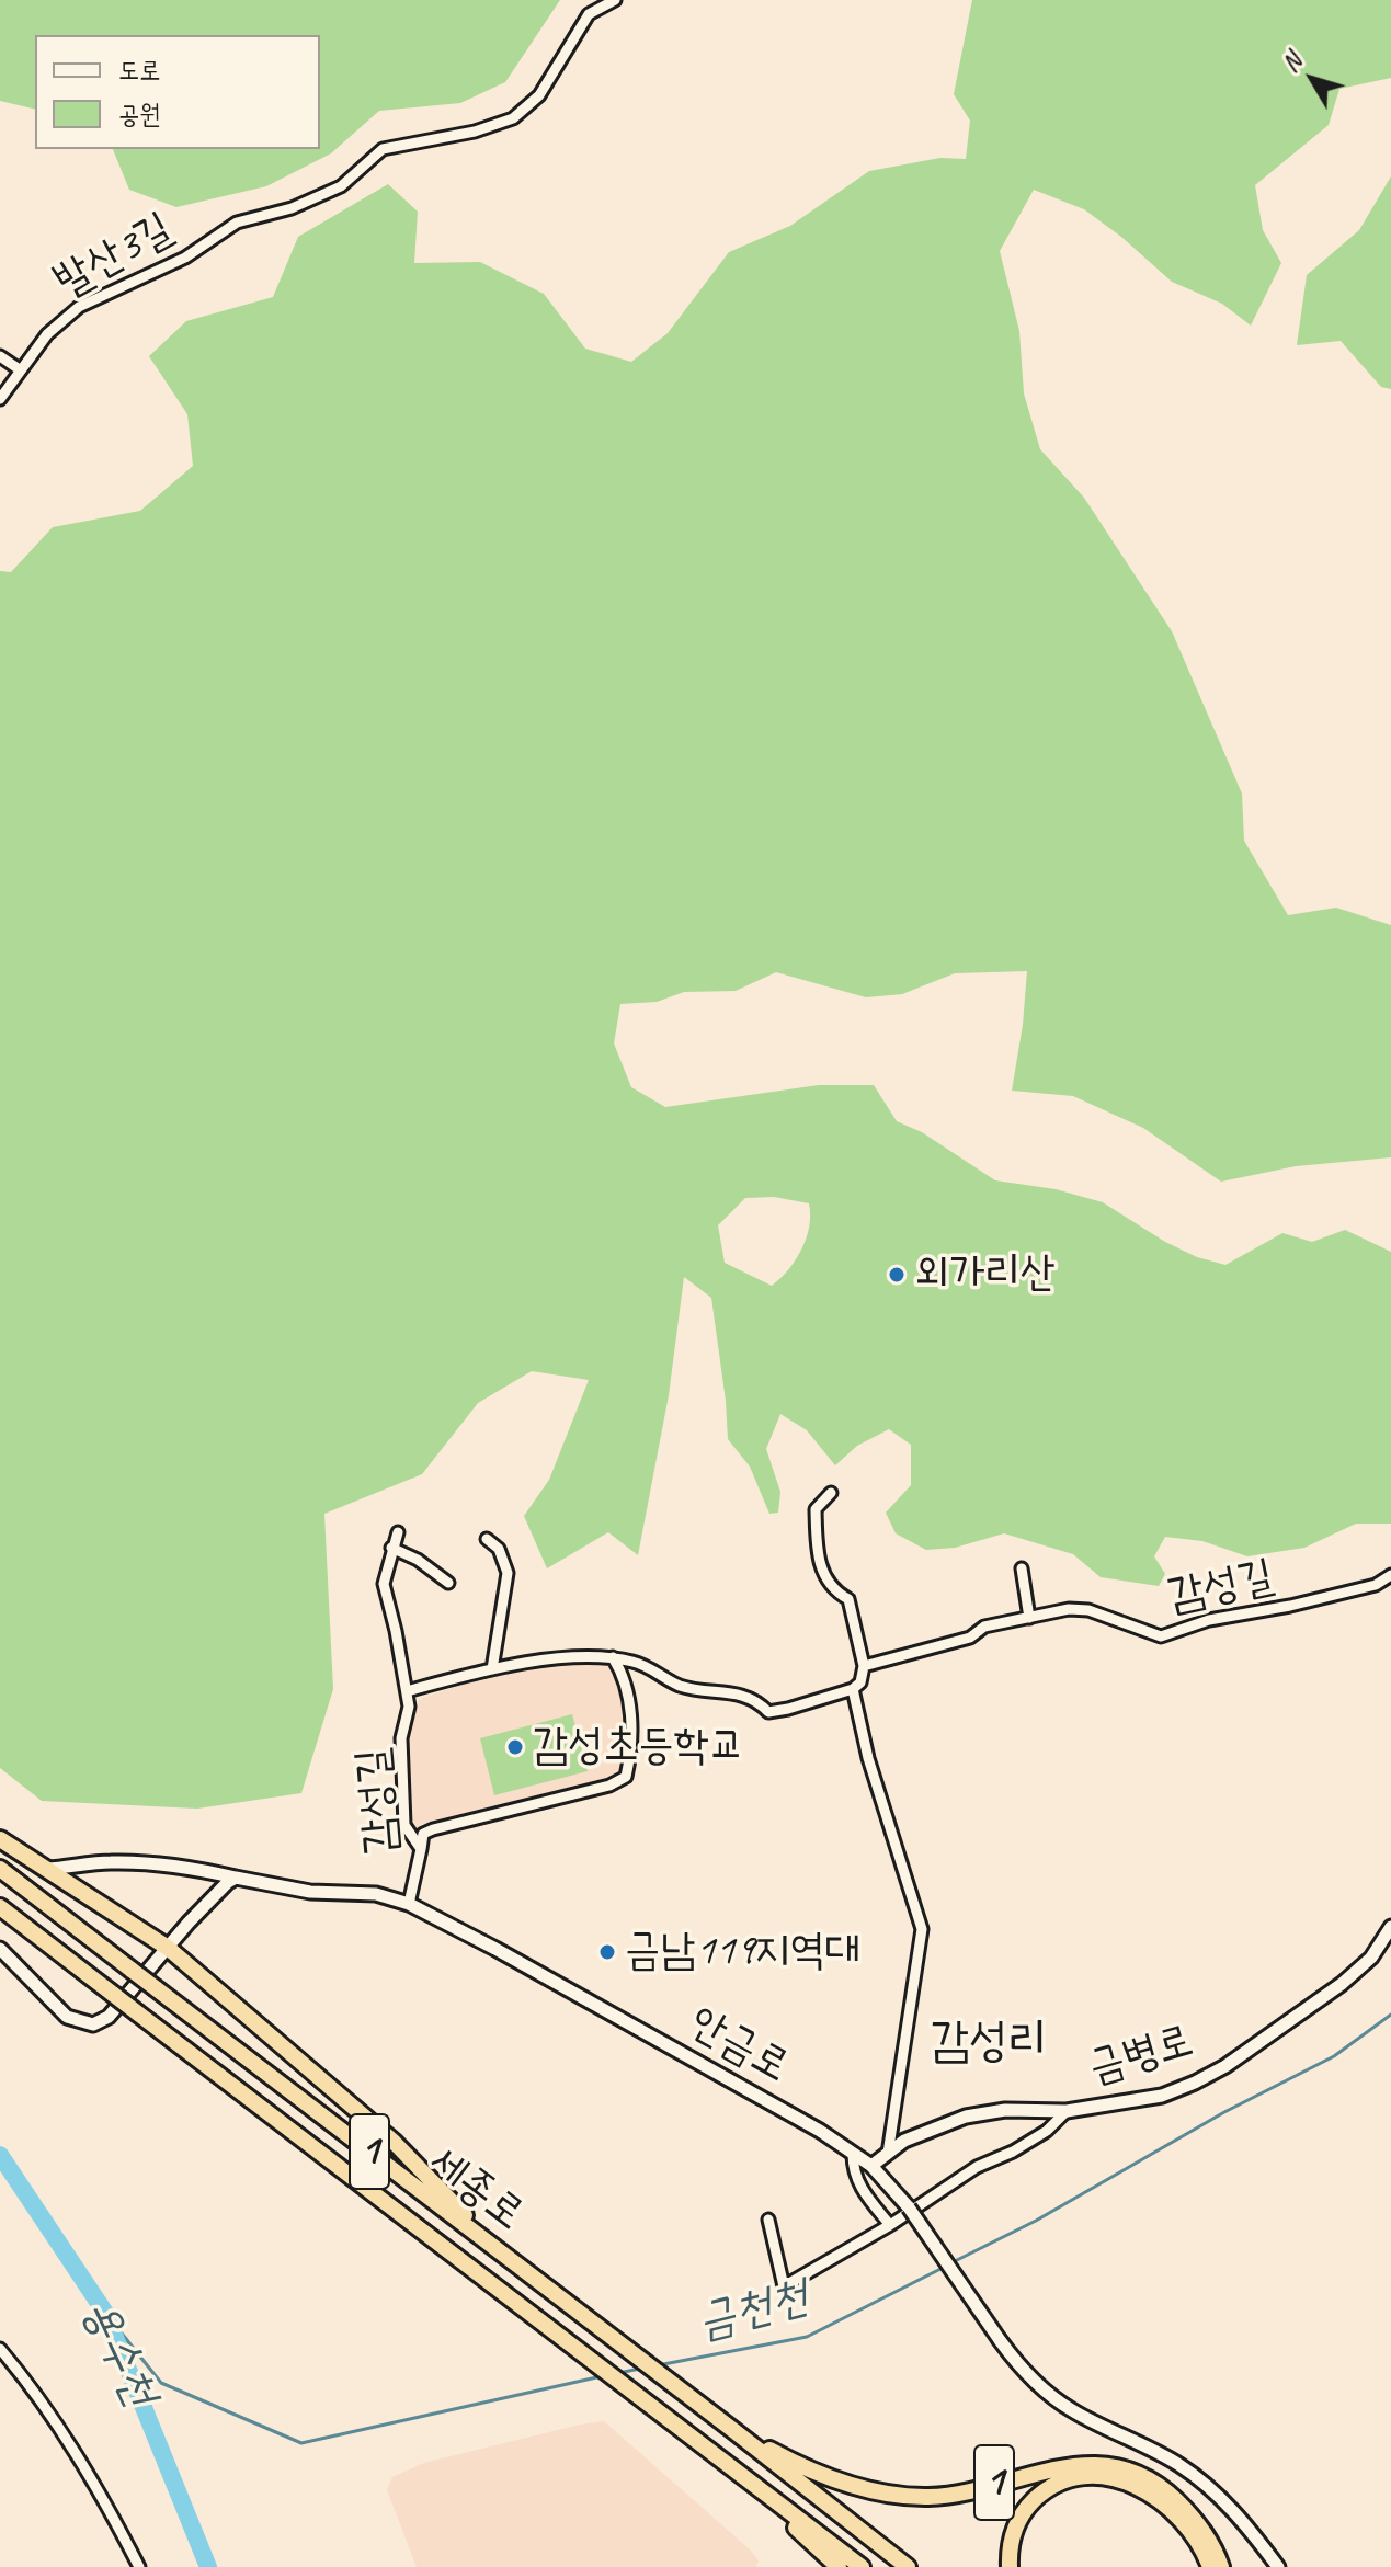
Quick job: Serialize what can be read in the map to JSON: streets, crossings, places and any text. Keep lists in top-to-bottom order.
{
  "streets": {
    "highway": ["1", "세종로"],
    "street": [
      "발산3길",
      "감성길",
      "안금로",
      "금병로"
    ]
  },
  "crossings": [
    ["감성길", "안금로"],
    ["안금로", "금병로"],
    ["1", "세종로"]
  ],
  "districts": ["감성리"],
  "water": ["금천천", "용수천"],
  "places": ["외가리산", "감성초등학교", "금남119지역대"],
  "legend": ["도로", "공원"],
  "north": "top left"
}
